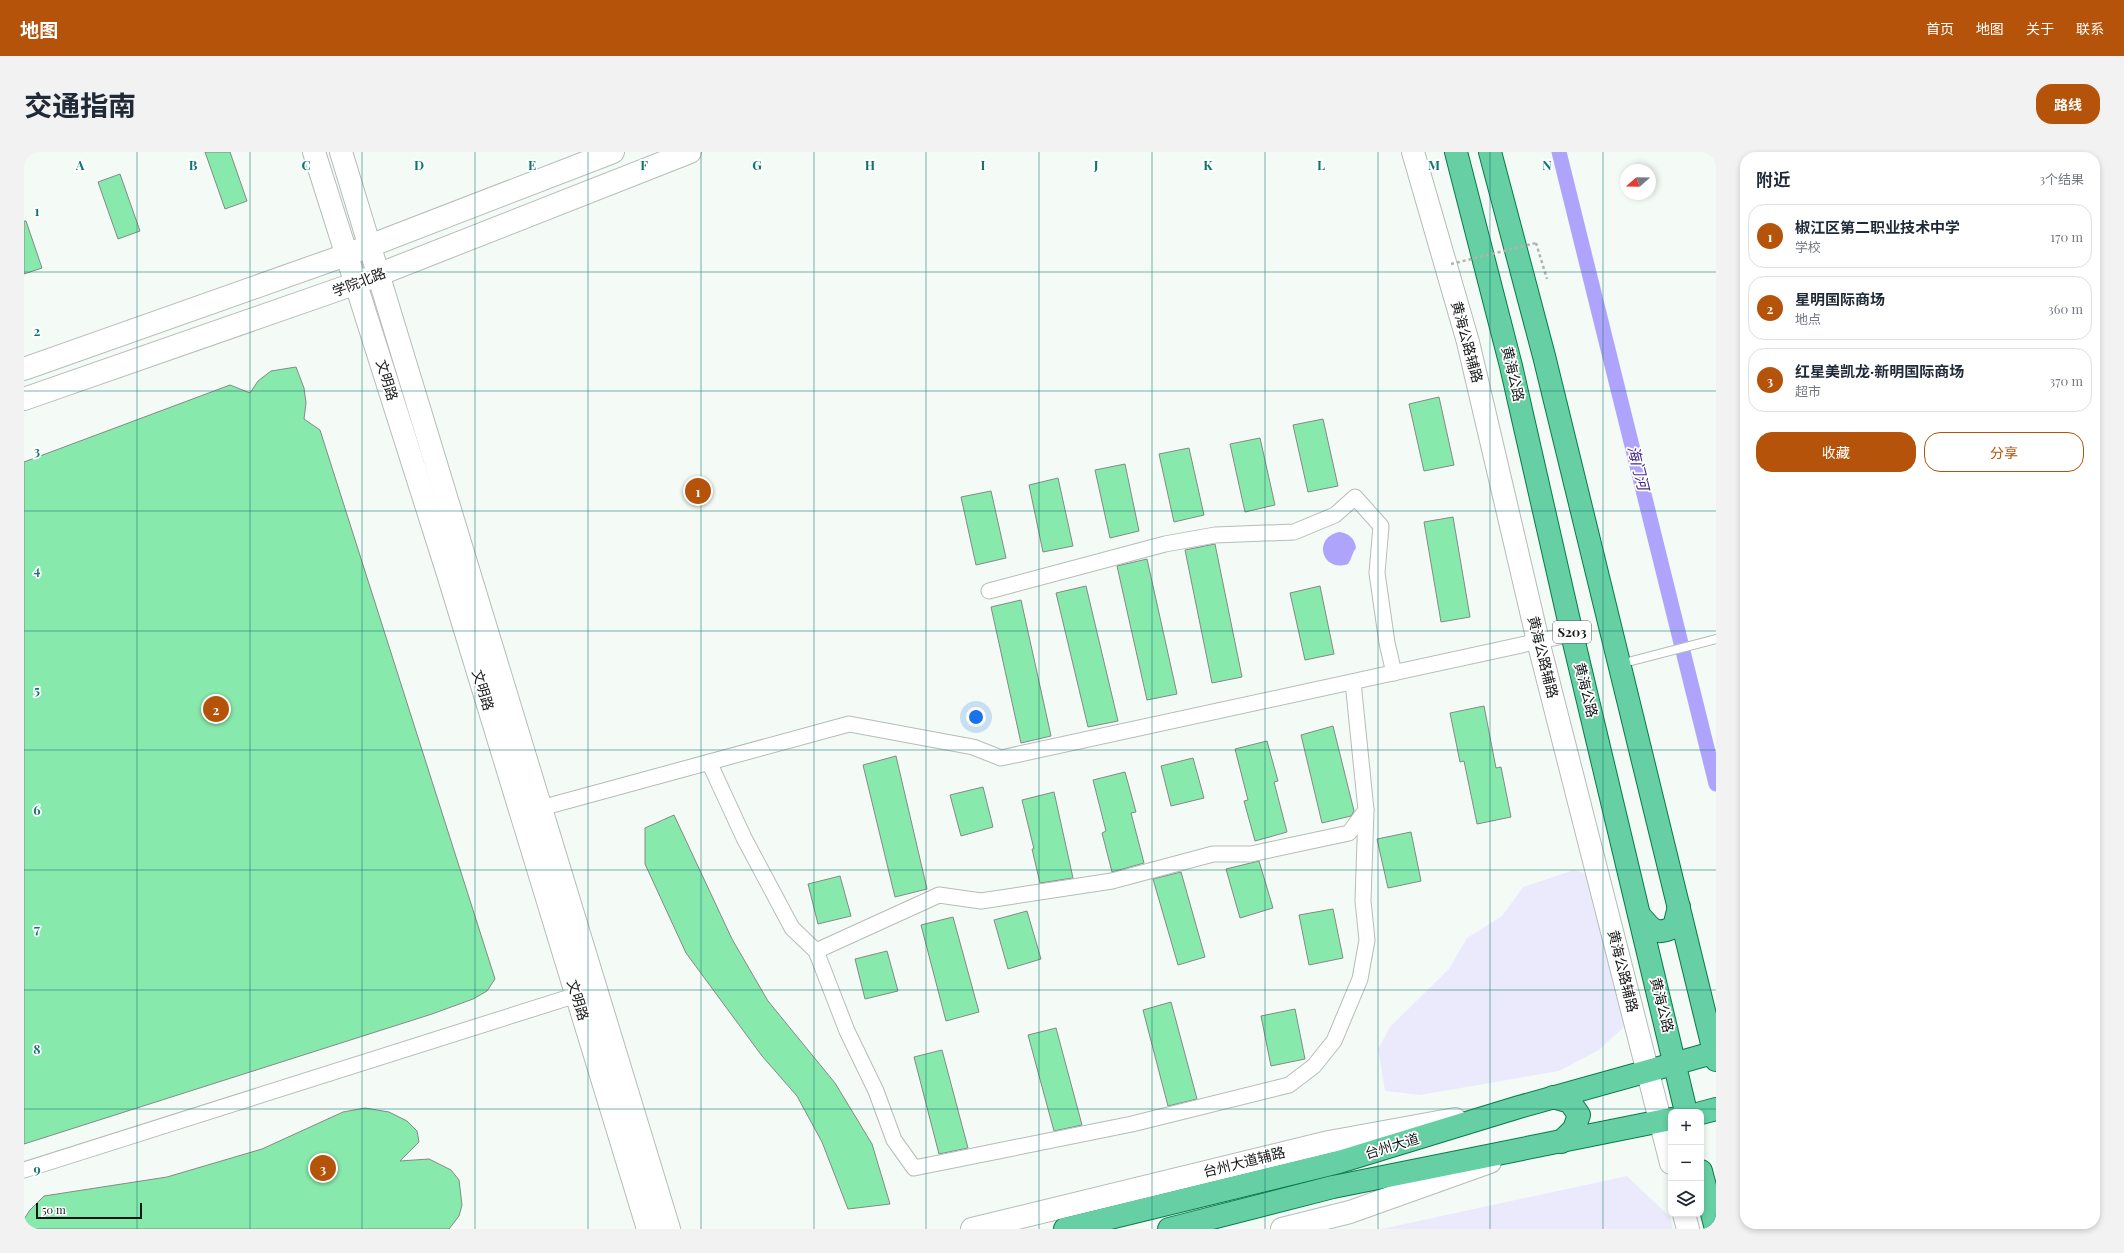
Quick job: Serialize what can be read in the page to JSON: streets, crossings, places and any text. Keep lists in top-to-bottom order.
{
  "streets": {
    "main road": [
      "学院北路",
      "黄海公路辅路",
      "黄海公路",
      "文明路",
      "S203",
      "台州大道",
      "台州大道辅路"
    ]
  },
  "crossings": [
    ["学院北路", "文明路"],
    ["黄海公路辅路", "台州大道"],
    ["黄海公路", "台州大道"],
    ["S203", "台州大道"],
    ["台州大道", "台州大道辅路"]
  ],
  "water": ["海门河"],
  "scale_bar": "50 m",
  "north": "left",
  "page": {
    "header": "地图",
    "nav": [
      "首页",
      "地图",
      "关于",
      "联系"
    ],
    "title": "交通指南",
    "buttons": [
      "路线",
      ["收藏", "分享"]
    ],
    "heading": ["附近", "3个结果"],
    "list": [
      {
        "mark": "1",
        "name": "椒江区第二职业技术中学",
        "note": "学校",
        "value": "170 m"
      },
      {
        "mark": "2",
        "name": "星明国际商场",
        "note": "地点",
        "value": "360 m"
      },
      {
        "mark": "3",
        "name": "红星美凯龙·新明国际商场",
        "note": "超市",
        "value": "370 m"
      }
    ],
    "pins": ["1", "2", "3"],
    "map_buttons": ["+", "−"],
    "scale": "50 m"
  },
  "grid": {
    "columns": [
      "A",
      "B",
      "C",
      "D",
      "E",
      "F",
      "G",
      "H",
      "I",
      "J",
      "K",
      "L",
      "M",
      "N"
    ],
    "rows": [
      "1",
      "2",
      "3",
      "4",
      "5",
      "6",
      "7",
      "8",
      "9"
    ]
  }
}
